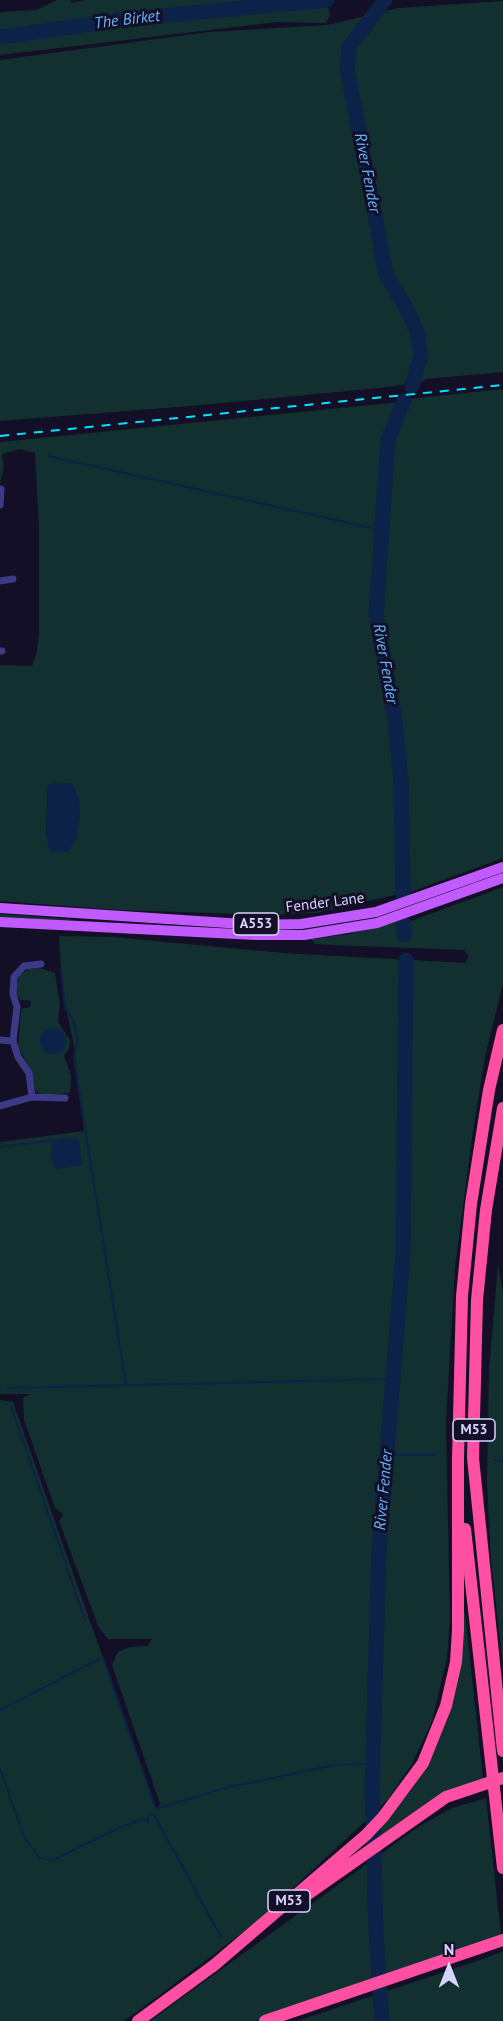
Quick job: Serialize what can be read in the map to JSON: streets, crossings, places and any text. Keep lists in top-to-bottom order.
{
  "streets": {
    "highway": ["M53"],
    "main road": ["Fender Lane", "A553"]
  },
  "water": ["The Birket", "River Fender"],
  "north": "top"
}
